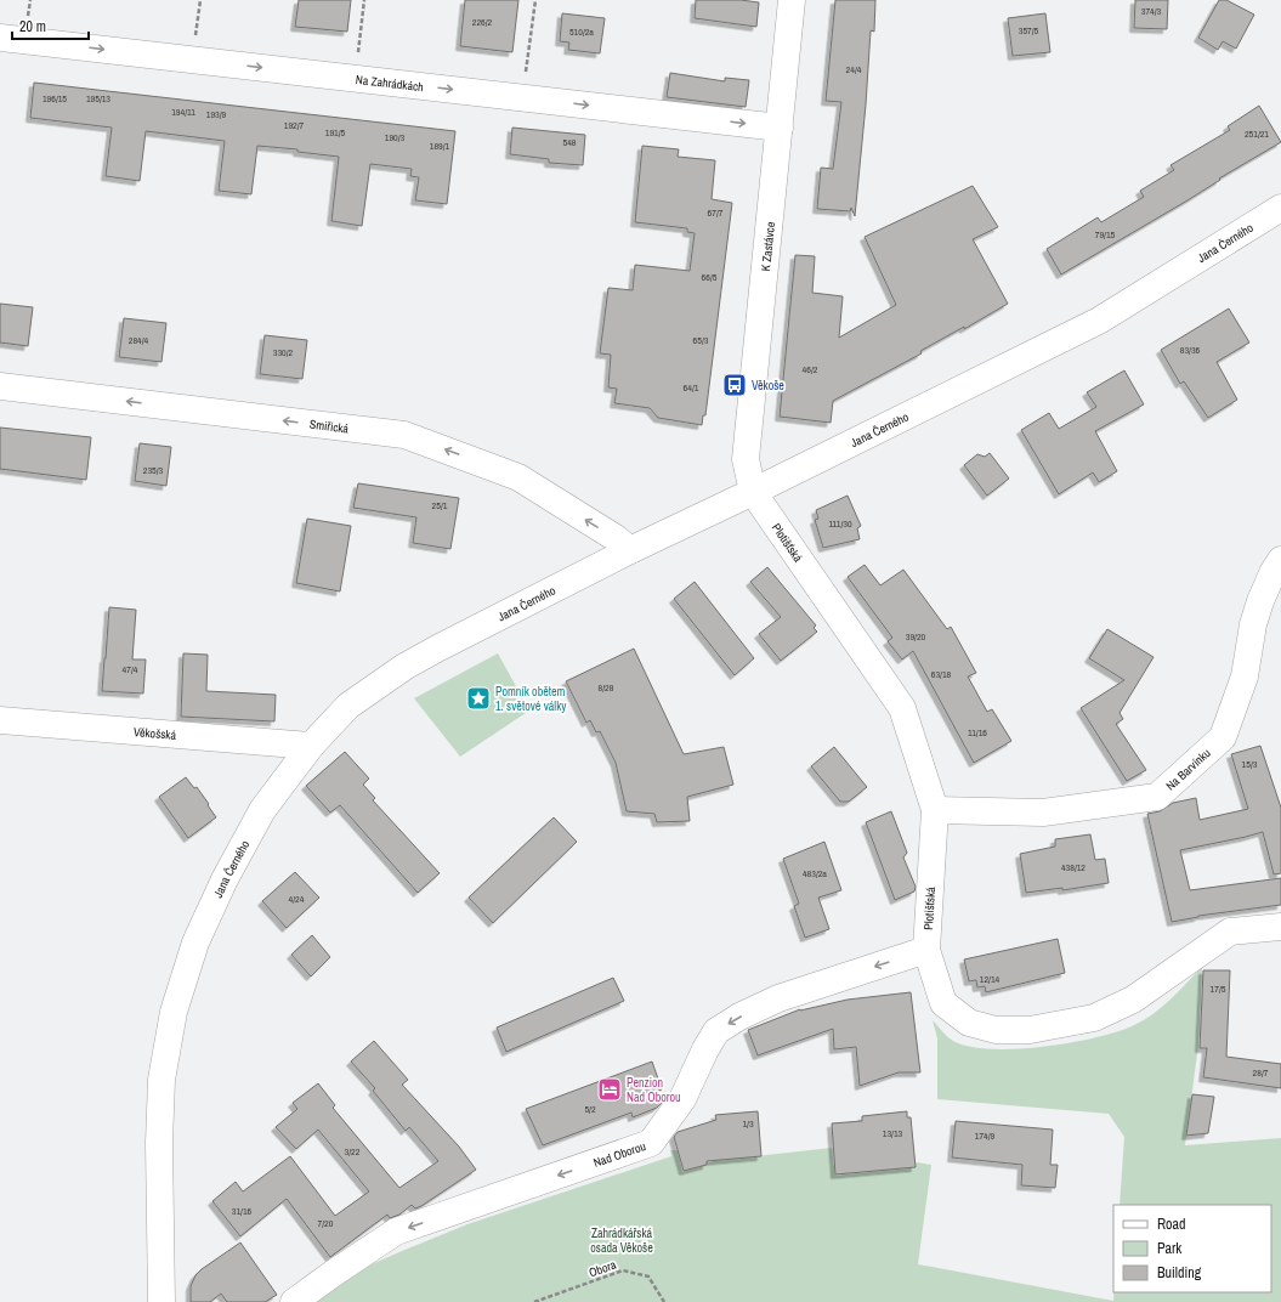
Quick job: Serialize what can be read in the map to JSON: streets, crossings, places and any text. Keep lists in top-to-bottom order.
{
  "streets": {
    "street": [
      "Na Zahrádkách",
      "Jana Černého",
      "K Zastávce",
      "Smiřická",
      "Plotišťská",
      "Věkošská",
      "Na Barvínku",
      "Nad Oborou"
    ],
    "path": ["Obora"]
  },
  "crossings": [
    ["Na Zahrádkách", "K Zastávce"],
    ["Jana Černého", "K Zastávce"],
    ["Jana Černého", "Smiřická"],
    ["Jana Černého", "Plotišťská"],
    ["Jana Černého", "Věkošská"],
    ["K Zastávce", "Plotišťská"],
    ["Plotišťská", "Na Barvínku"],
    ["Plotišťská", "Nad Oborou"]
  ],
  "one_way": ["Na Zahrádkách", "Smiřická", "Nad Oborou"],
  "parks": ["Zahrádkářská osada Věkoše"],
  "places": {
    "bus stop": ["Věkoše"],
    "place": ["Pomník obětem 1. světové války"],
    "hotel": ["Penzion Nad Oborou"]
  },
  "house_numbers": [
    "374/3",
    "226/2",
    "357/5",
    "510/2a",
    "24/4",
    "196/15",
    "195/13",
    "194/11",
    "193/9",
    "192/7",
    "191/5",
    "251/21",
    "190/3",
    "548",
    "189/1",
    "67/7",
    "79/15",
    "66/5",
    "284/4",
    "65/3",
    "83/36",
    "330/2",
    "46/2",
    "64/1",
    "235/3",
    "25/1",
    "111/30",
    "39/20",
    "47/4",
    "63/18",
    "8/28",
    "11/16",
    "15/3",
    "438/12",
    "483/2a",
    "4/24",
    "12/14",
    "17/5",
    "28/7",
    "5/2",
    "1/3",
    "13/13",
    "174/9",
    "3/22",
    "31/16",
    "7/20"
  ],
  "legend": ["Road", "Park", "Building"],
  "scale_bar": "20 m"
}
